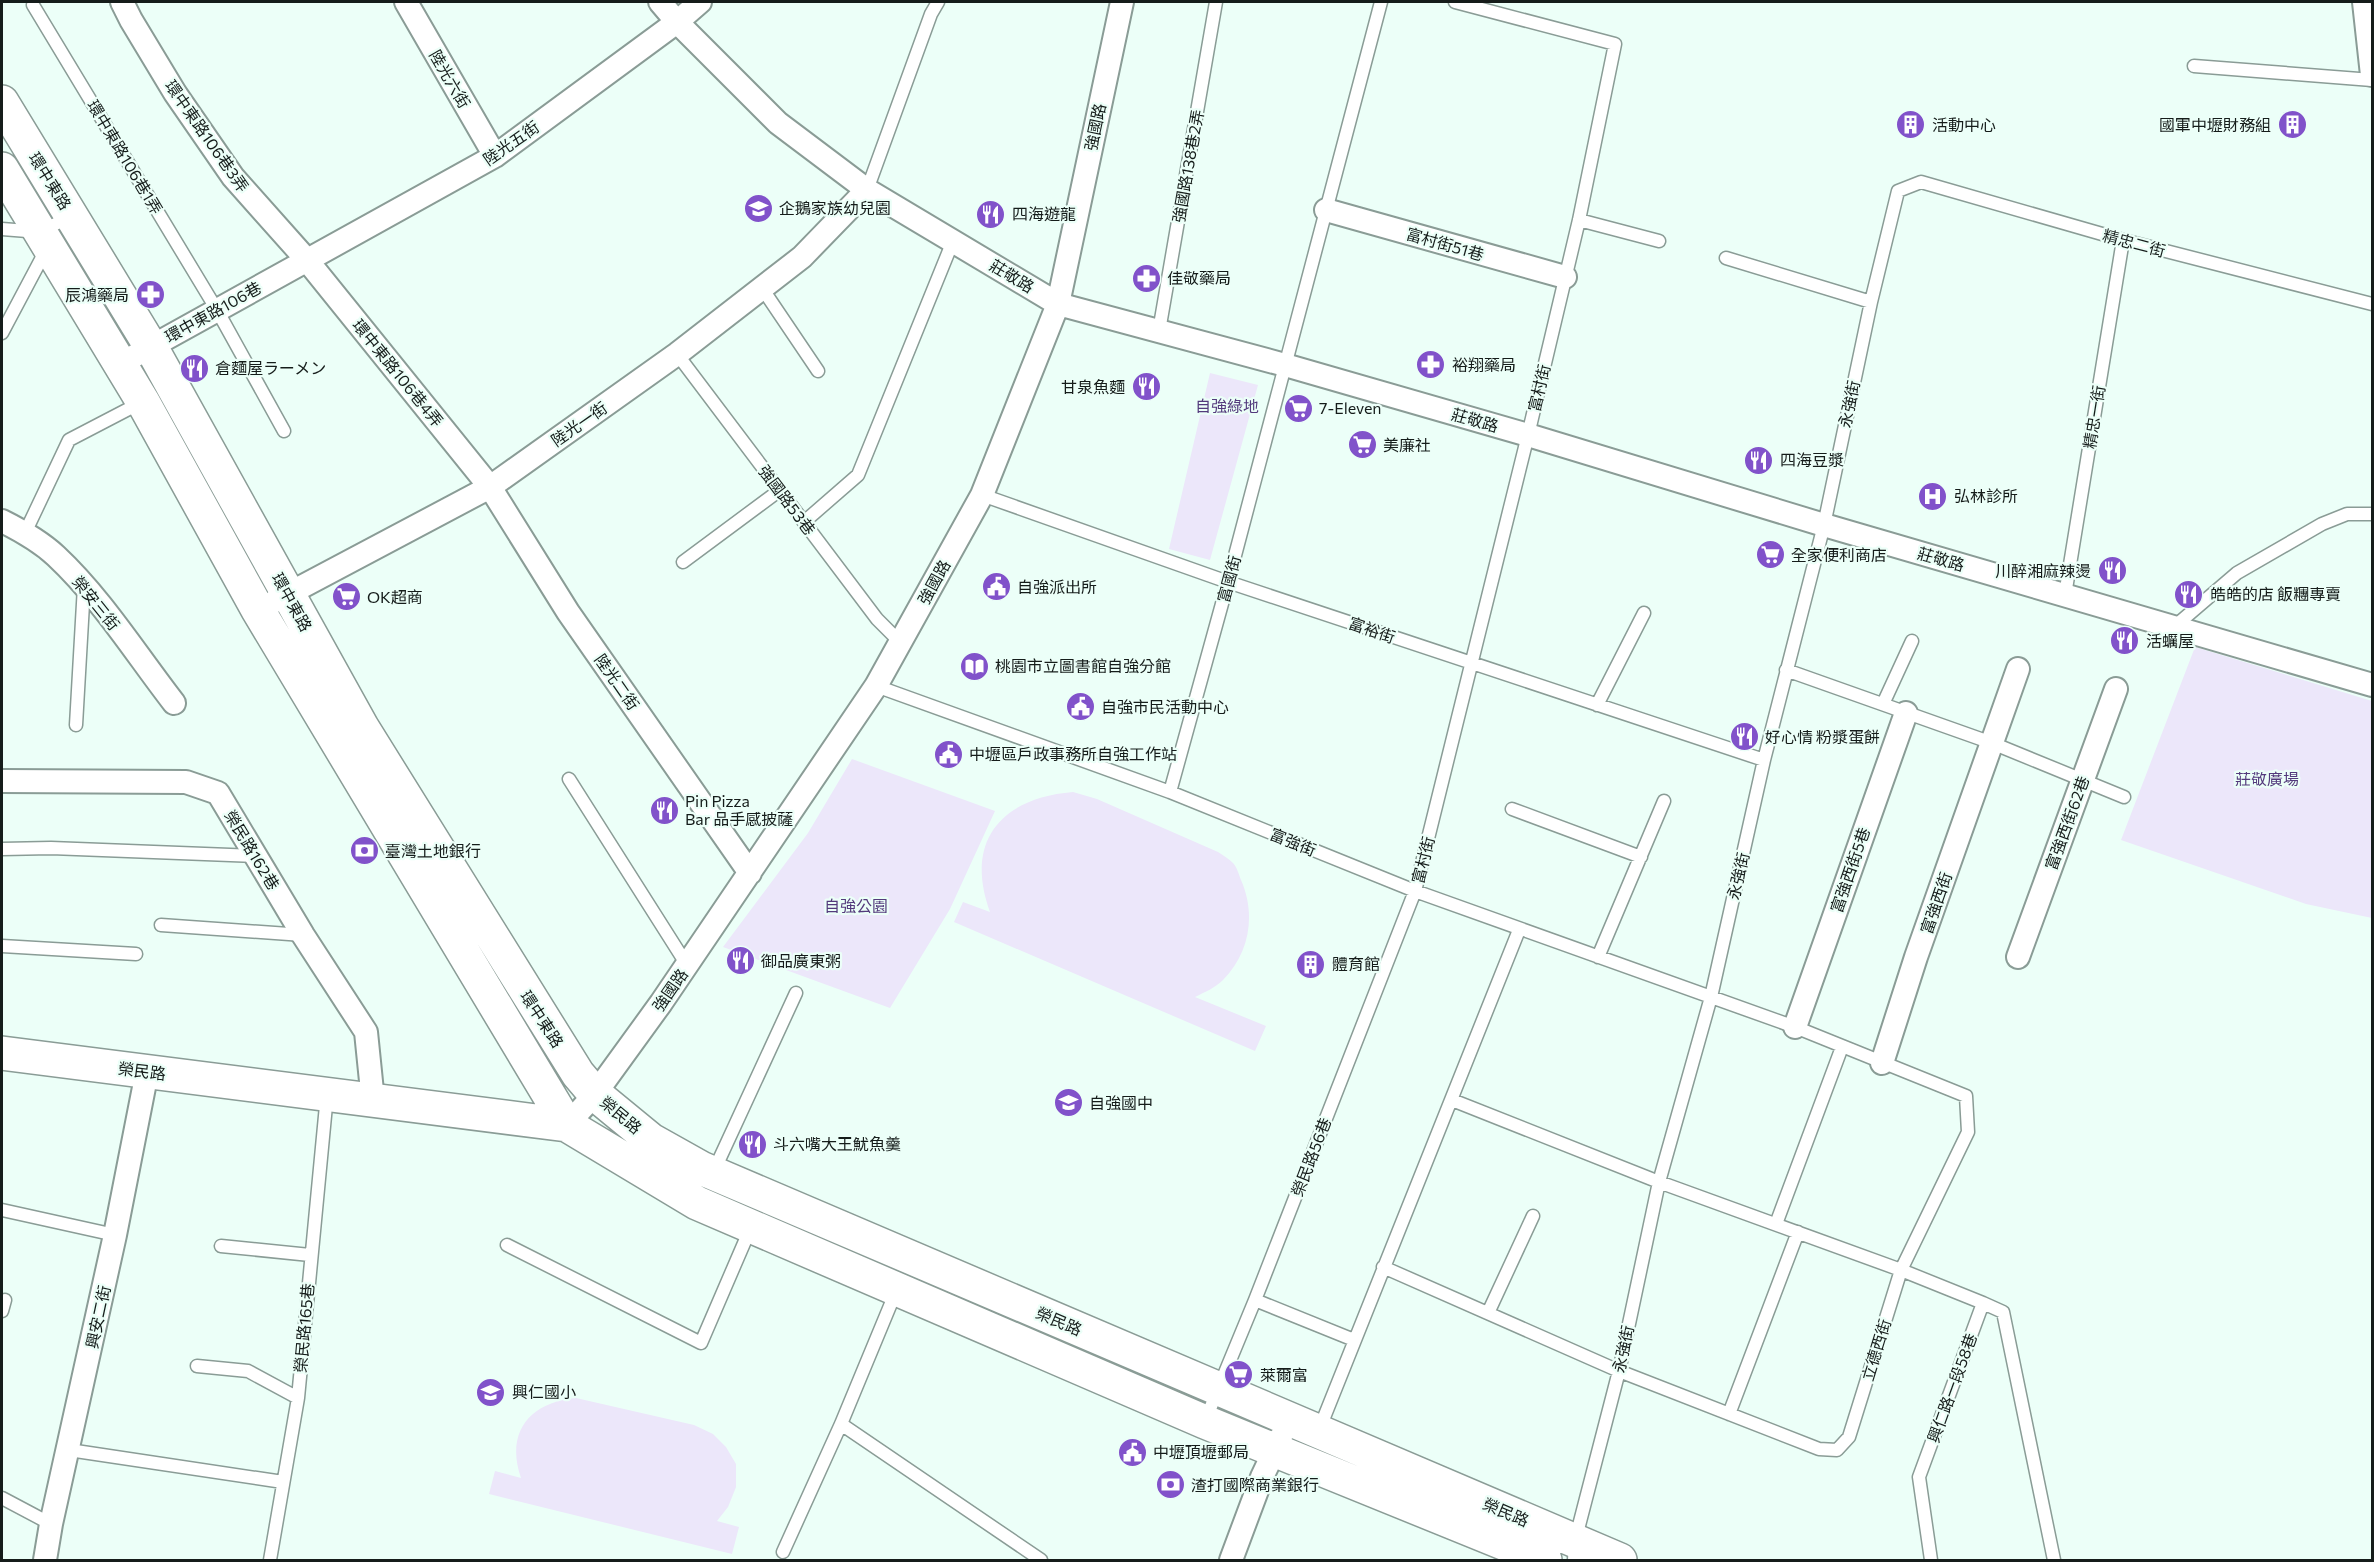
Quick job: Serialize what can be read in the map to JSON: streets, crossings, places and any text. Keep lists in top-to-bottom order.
{
  "streets": {
    "street": [
      "陸光六街",
      "強國路",
      "環中東路106巷3弄",
      "陸光五街",
      "環中東路",
      "富村街51巷",
      "莊敬路",
      "環中東路106巷",
      "環中東路106巷4弄",
      "陸光一街",
      "榮安三街",
      "陸光二街",
      "富強西街62巷",
      "榮民路162巷",
      "富強西街5巷",
      "富強西街",
      "榮民路",
      "興安二街"
    ],
    "lane": [
      "環中東路106巷1弄",
      "強國路138巷2弄",
      "精忠二街",
      "富村街",
      "永強街",
      "精忠一街",
      "強國路53巷",
      "富國街",
      "富裕街",
      "富強街",
      "榮民路56巷",
      "榮民路165巷",
      "立德西街",
      "興仁路一段58巷"
    ]
  },
  "crossings": [
    ["陸光六街", "陸光五街"],
    ["強國路", "環中東路"],
    ["強國路", "莊敬路"],
    ["強國路", "強國路53巷"],
    ["強國路", "富裕街"],
    ["強國路", "陸光二街"],
    ["強國路", "富強街"],
    ["強國路", "榮民路"],
    ["環中東路106巷3弄", "陸光五街"],
    ["環中東路106巷3弄", "環中東路106巷"],
    ["環中東路106巷3弄", "環中東路106巷4弄"],
    ["陸光五街", "莊敬路"],
    ["陸光五街", "環中東路106巷"],
    ["陸光五街", "環中東路106巷4弄"],
    ["環中東路106巷1弄", "環中東路106巷"],
    ["強國路138巷2弄", "莊敬路"],
    ["環中東路", "環中東路106巷"],
    ["環中東路", "陸光一街"],
    ["環中東路", "榮民路"],
    ["精忠二街", "永強街"],
    ["精忠二街", "精忠一街"],
    ["富村街51巷", "富村街"],
    ["莊敬路", "富村街"],
    ["莊敬路", "永強街"],
    ["莊敬路", "精忠一街"],
    ["莊敬路", "陸光一街"],
    ["莊敬路", "富國街"],
    ["環中東路106巷", "環中東路106巷4弄"],
    ["環中東路106巷4弄", "陸光一街"],
    ["環中東路106巷4弄", "陸光二街"],
    ["富村街", "富裕街"],
    ["富村街", "富強街"],
    ["富村街", "榮民路56巷"],
    ["永強街", "富裕街"],
    ["永強街", "富強街"],
    ["永強街", "榮民路"],
    ["永強街", "立德西街"],
    ["陸光一街", "強國路53巷"],
    ["陸光一街", "陸光二街"],
    ["富國街", "富裕街"],
    ["富國街", "富強街"],
    ["富強街", "榮民路56巷"],
    ["榮民路162巷", "榮民路"],
    ["榮民路", "榮民路56巷"],
    ["榮民路", "興安二街"],
    ["榮民路", "榮民路165巷"]
  ],
  "parks": ["自強綠地", "莊敬廣場", "自強公園"],
  "places": {
    "building": ["活動中心", "國軍中壢財務組", "體育館"],
    "school or university": ["企鵝家族幼兒園", "自強國中", "興仁國小"],
    "restaurant": [
      "四海遊龍",
      "倉麵屋ラーメン",
      "甘泉魚麵",
      "四海豆漿",
      "川醉湘麻辣燙",
      "皓皓的店 飯糰專賣",
      "活蠣屋",
      "好心情 粉漿蛋餅",
      "Pin Pizza Bar 品手感披薩",
      "御品廣東粥",
      "斗六嘴大王魷魚羹"
    ],
    "pharmacy": ["佳敬藥局", "辰鴻藥局", "裕翔藥局"],
    "supermarket": [
      "7-Eleven",
      "美廉社",
      "全家便利商店",
      "OK超商",
      "萊爾富"
    ],
    "hospital": ["弘林診所"],
    "public building": [
      "自強派出所",
      "自強市民活動中心",
      "中壢區戶政事務所自強工作站",
      "中壢頂壢郵局"
    ],
    "library": ["桃園市立圖書館自強分館"],
    "bank": ["臺灣土地銀行", "渣打國際商業銀行"]
  }
}
